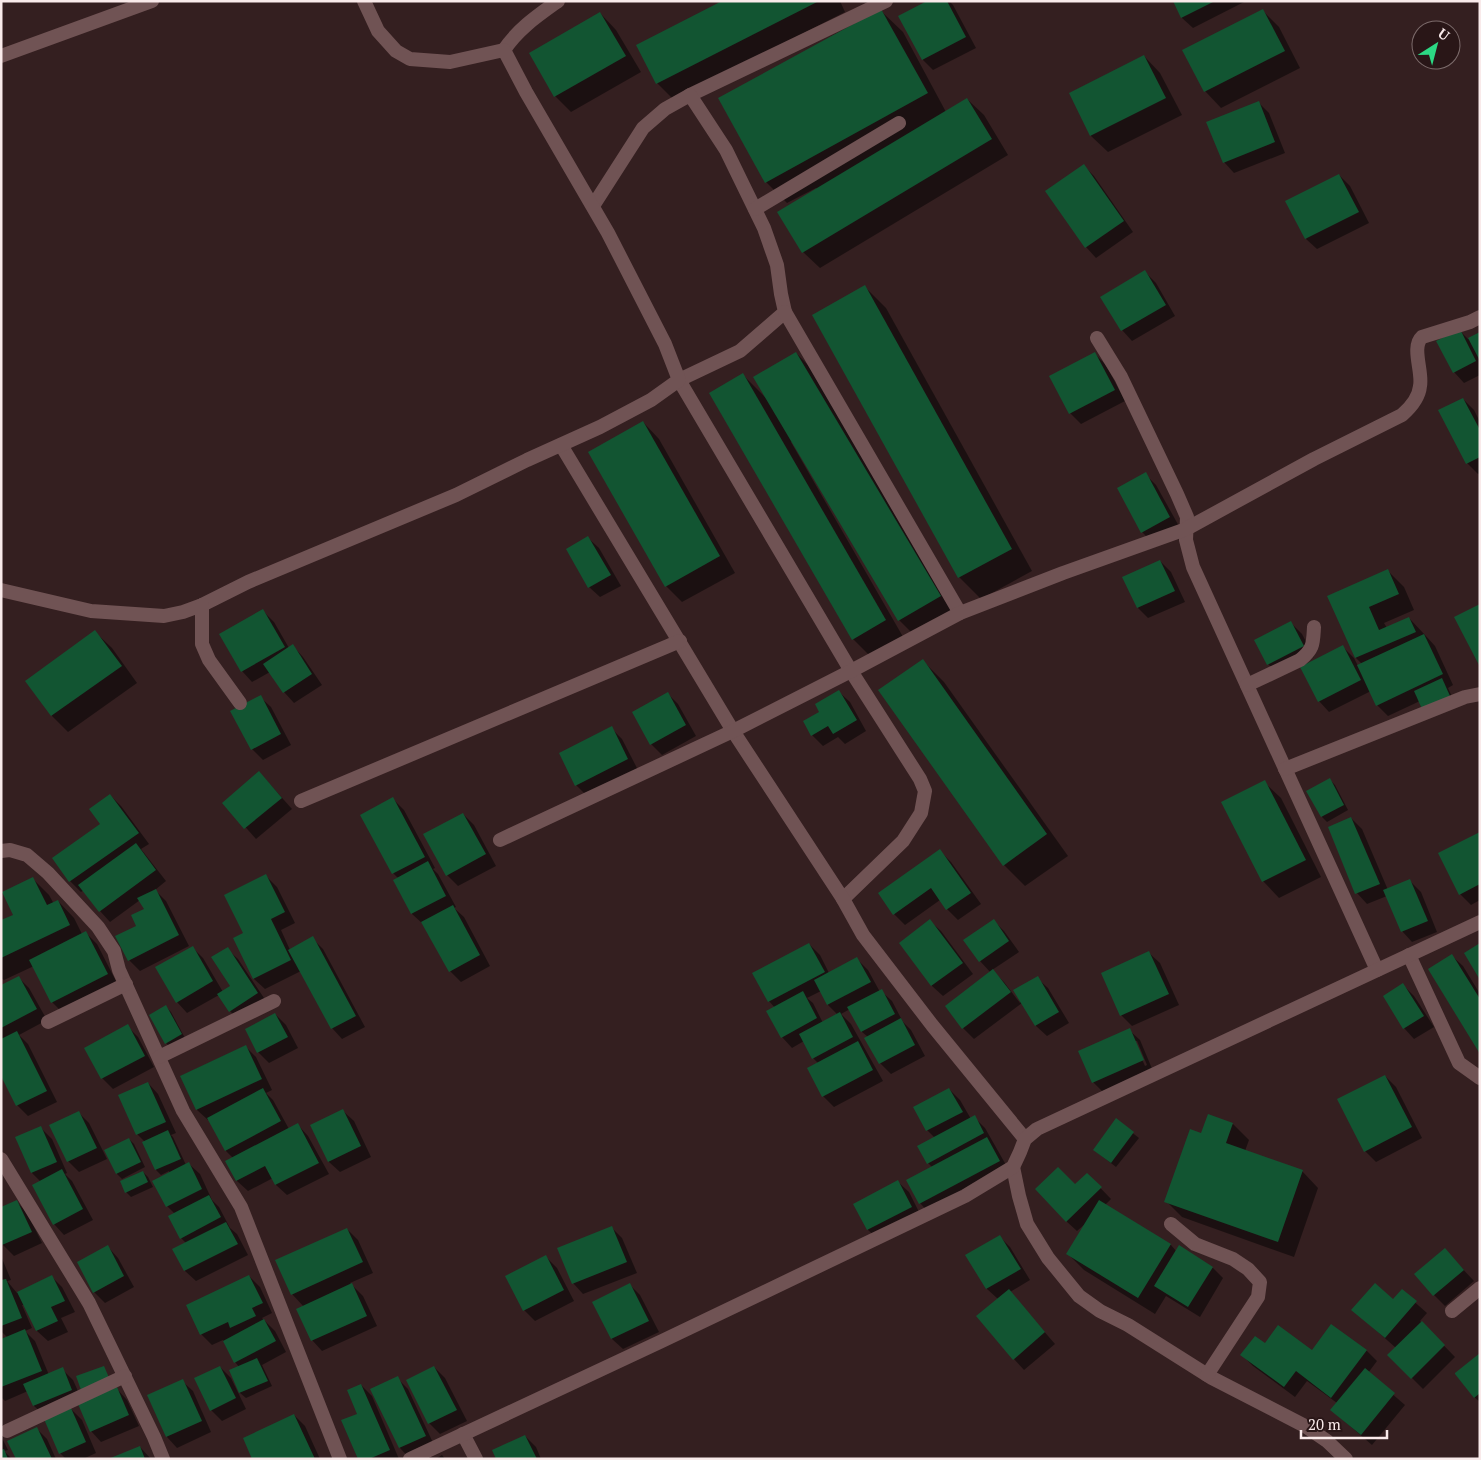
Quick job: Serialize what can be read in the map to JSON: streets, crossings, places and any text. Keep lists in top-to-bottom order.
{
  "scale_bar": "20 m",
  "north": "top right"
}
